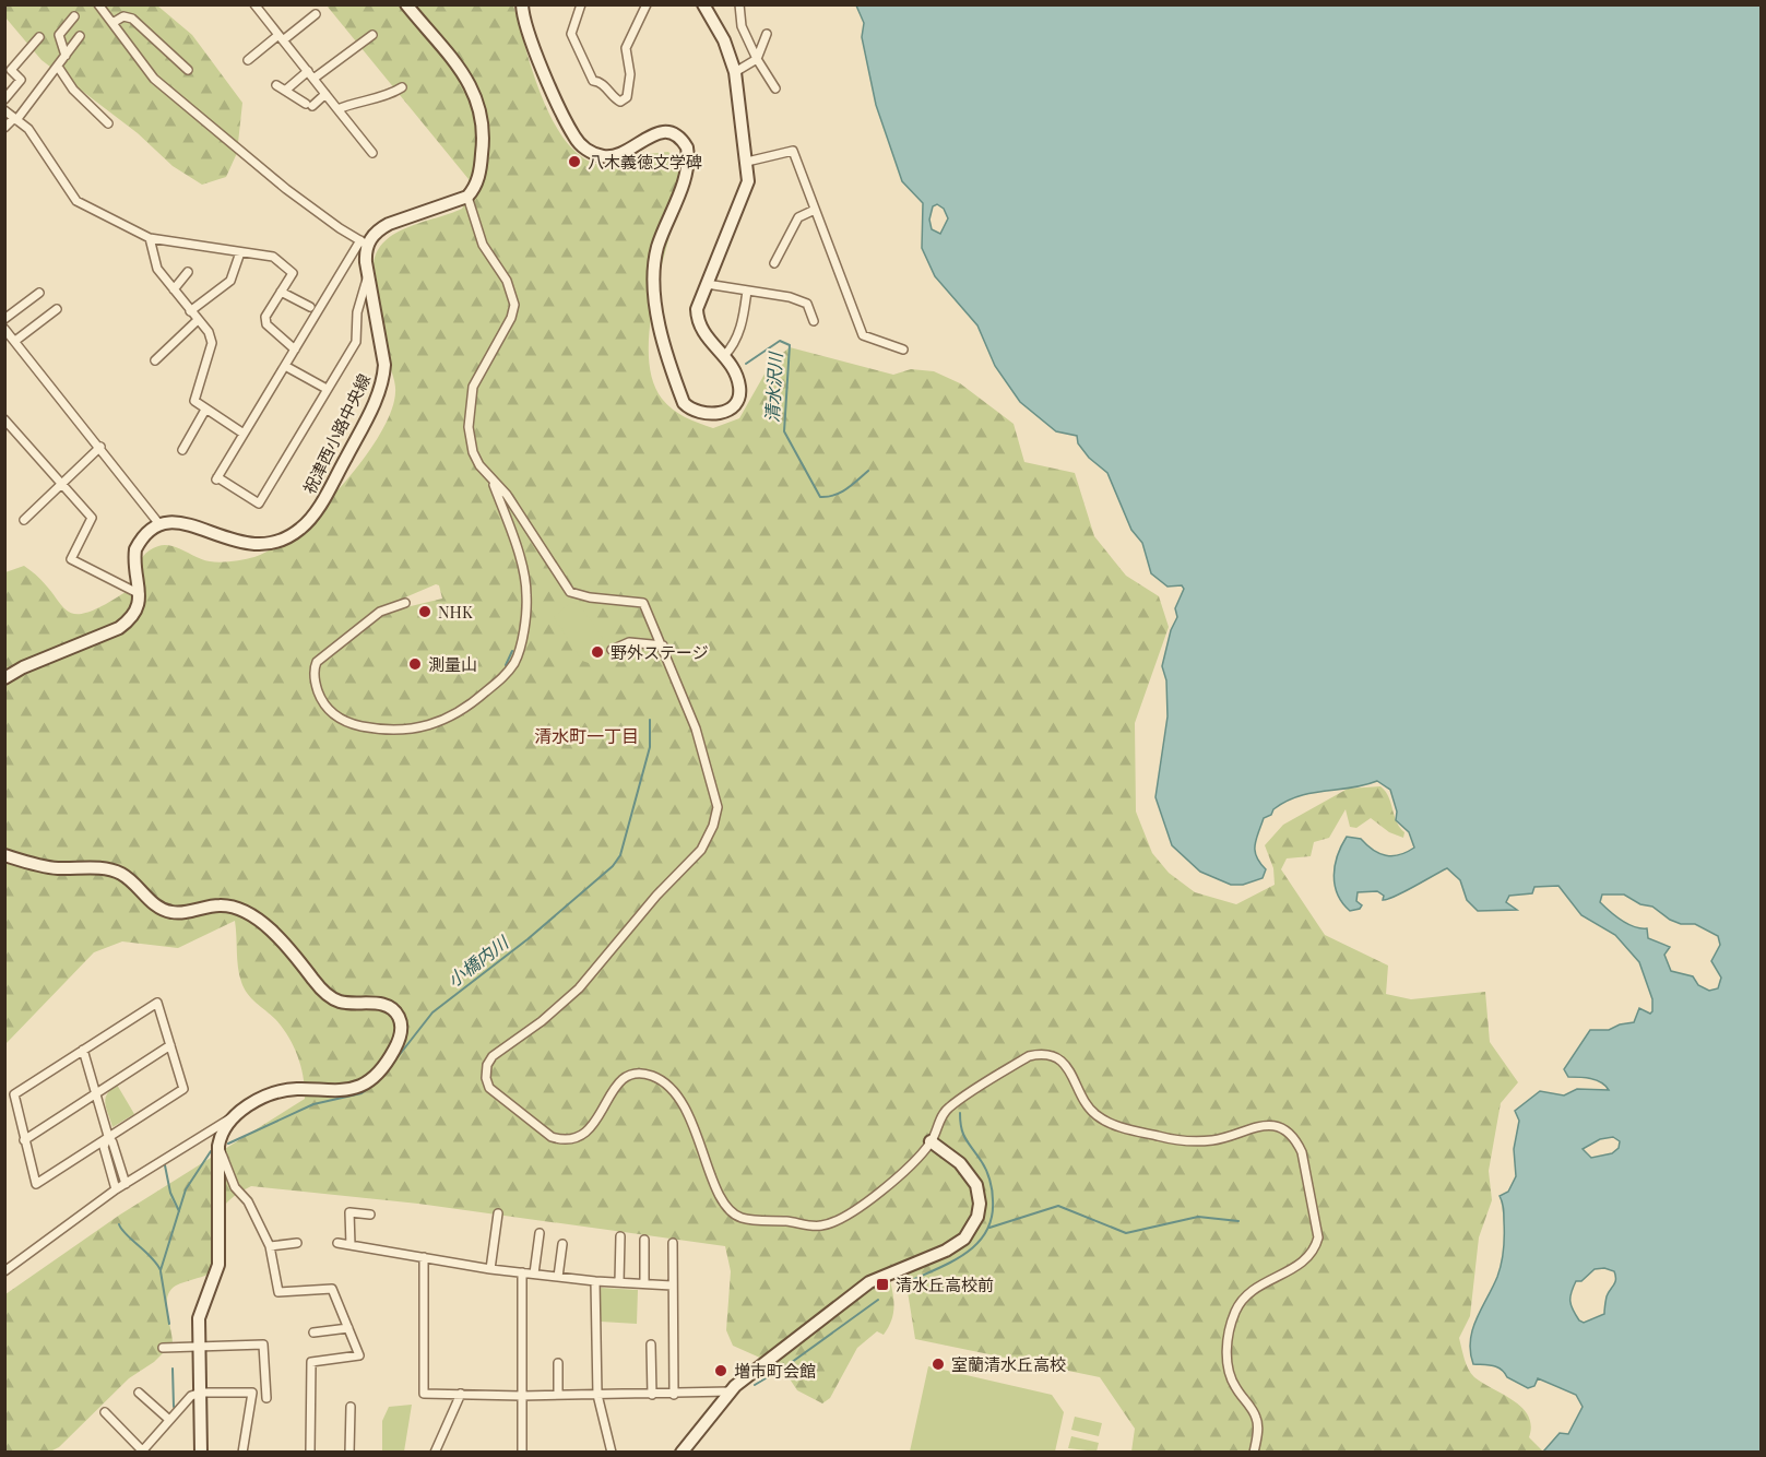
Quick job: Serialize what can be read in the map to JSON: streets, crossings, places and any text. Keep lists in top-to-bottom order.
{
  "streets": {
    "main road": ["祝津西小路中央線"]
  },
  "districts": ["清水町一丁目"],
  "water": ["清水沢川", "小橋内川"],
  "places": {
    "other": [
      "八木義徳文学碑",
      "NHK",
      "野外ステージ",
      "測量山",
      "室蘭清水丘高校",
      "増市町会館"
    ],
    "transit": ["清水丘高校前"]
  }
}
